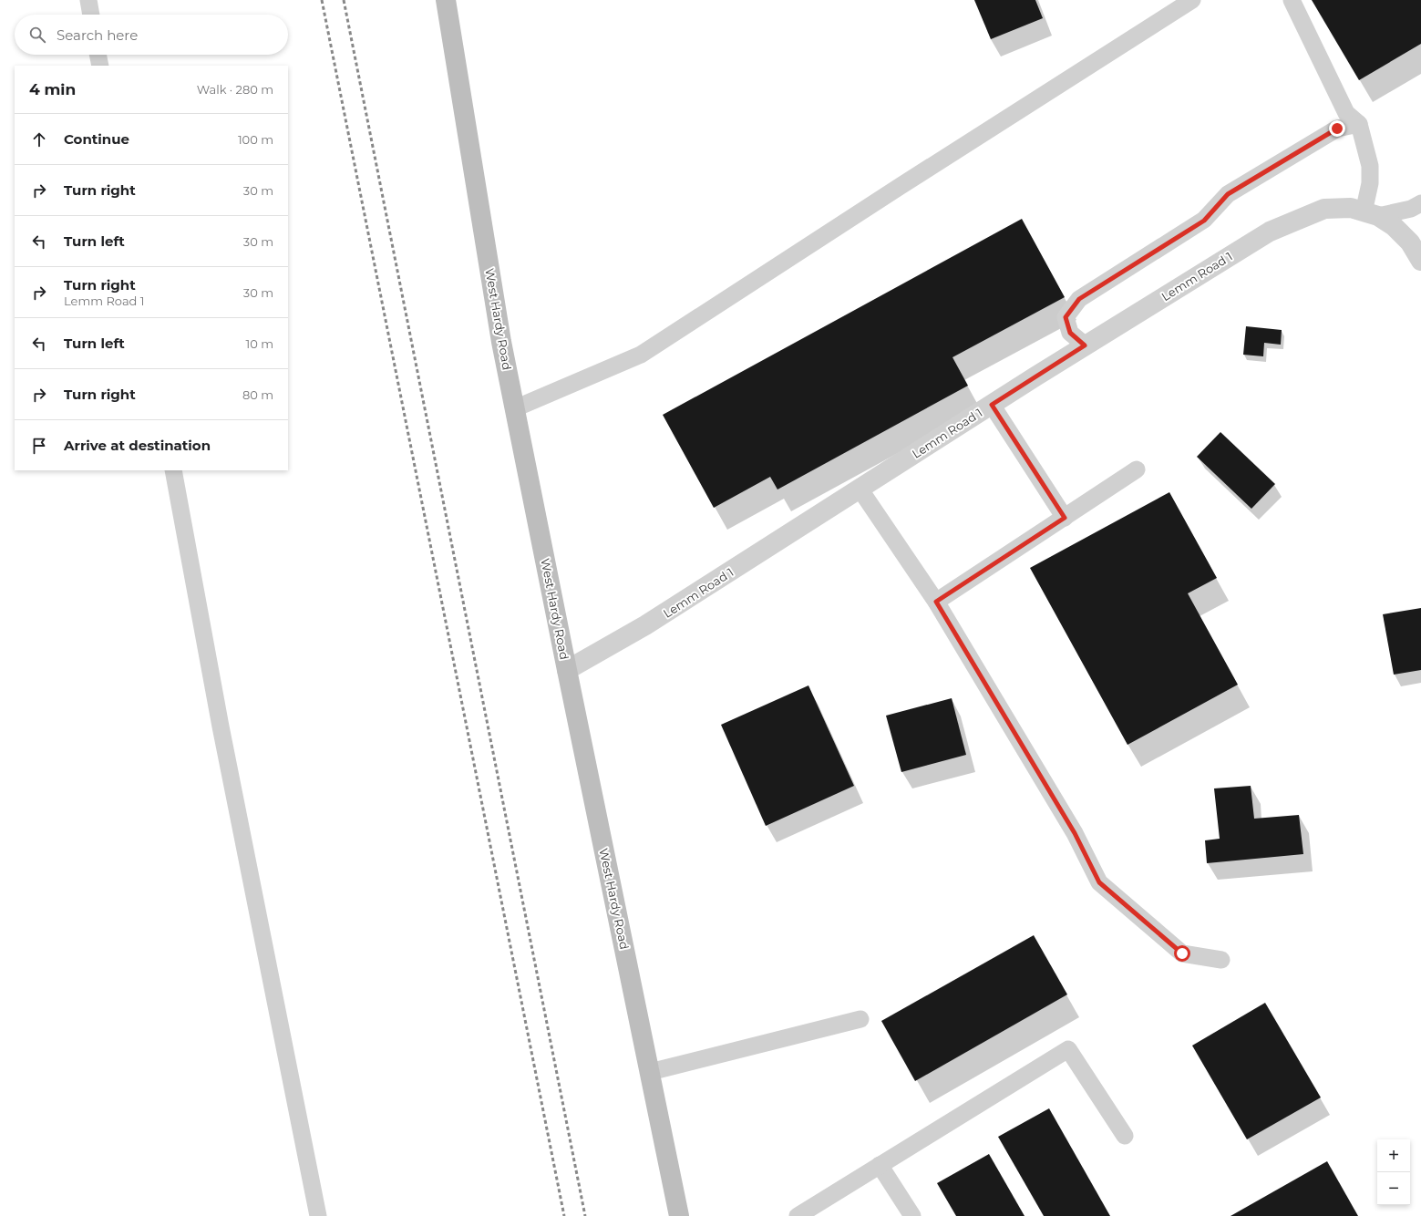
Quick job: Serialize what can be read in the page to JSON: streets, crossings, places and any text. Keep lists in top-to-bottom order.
{
  "streets": {
    "main road": ["West Hardy Road"],
    "street": ["Lemm Road 1"]
  },
  "crossings": [
    ["Lemm Road 1", "West Hardy Road"]
  ],
  "page": {
    "search": "Search here",
    "heading": ["4 min", "Walk · 280 m"],
    "list": [
      ["Continue", "100 m"],
      ["Turn right", "30 m"],
      ["Turn left", "30 m"],
      ["Turn right", "Lemm Road 1", "30 m"],
      ["Turn left", "10 m"],
      ["Turn right", "80 m"],
      "Arrive at destination"
    ],
    "map_buttons": ["+", "−"]
  }
}
